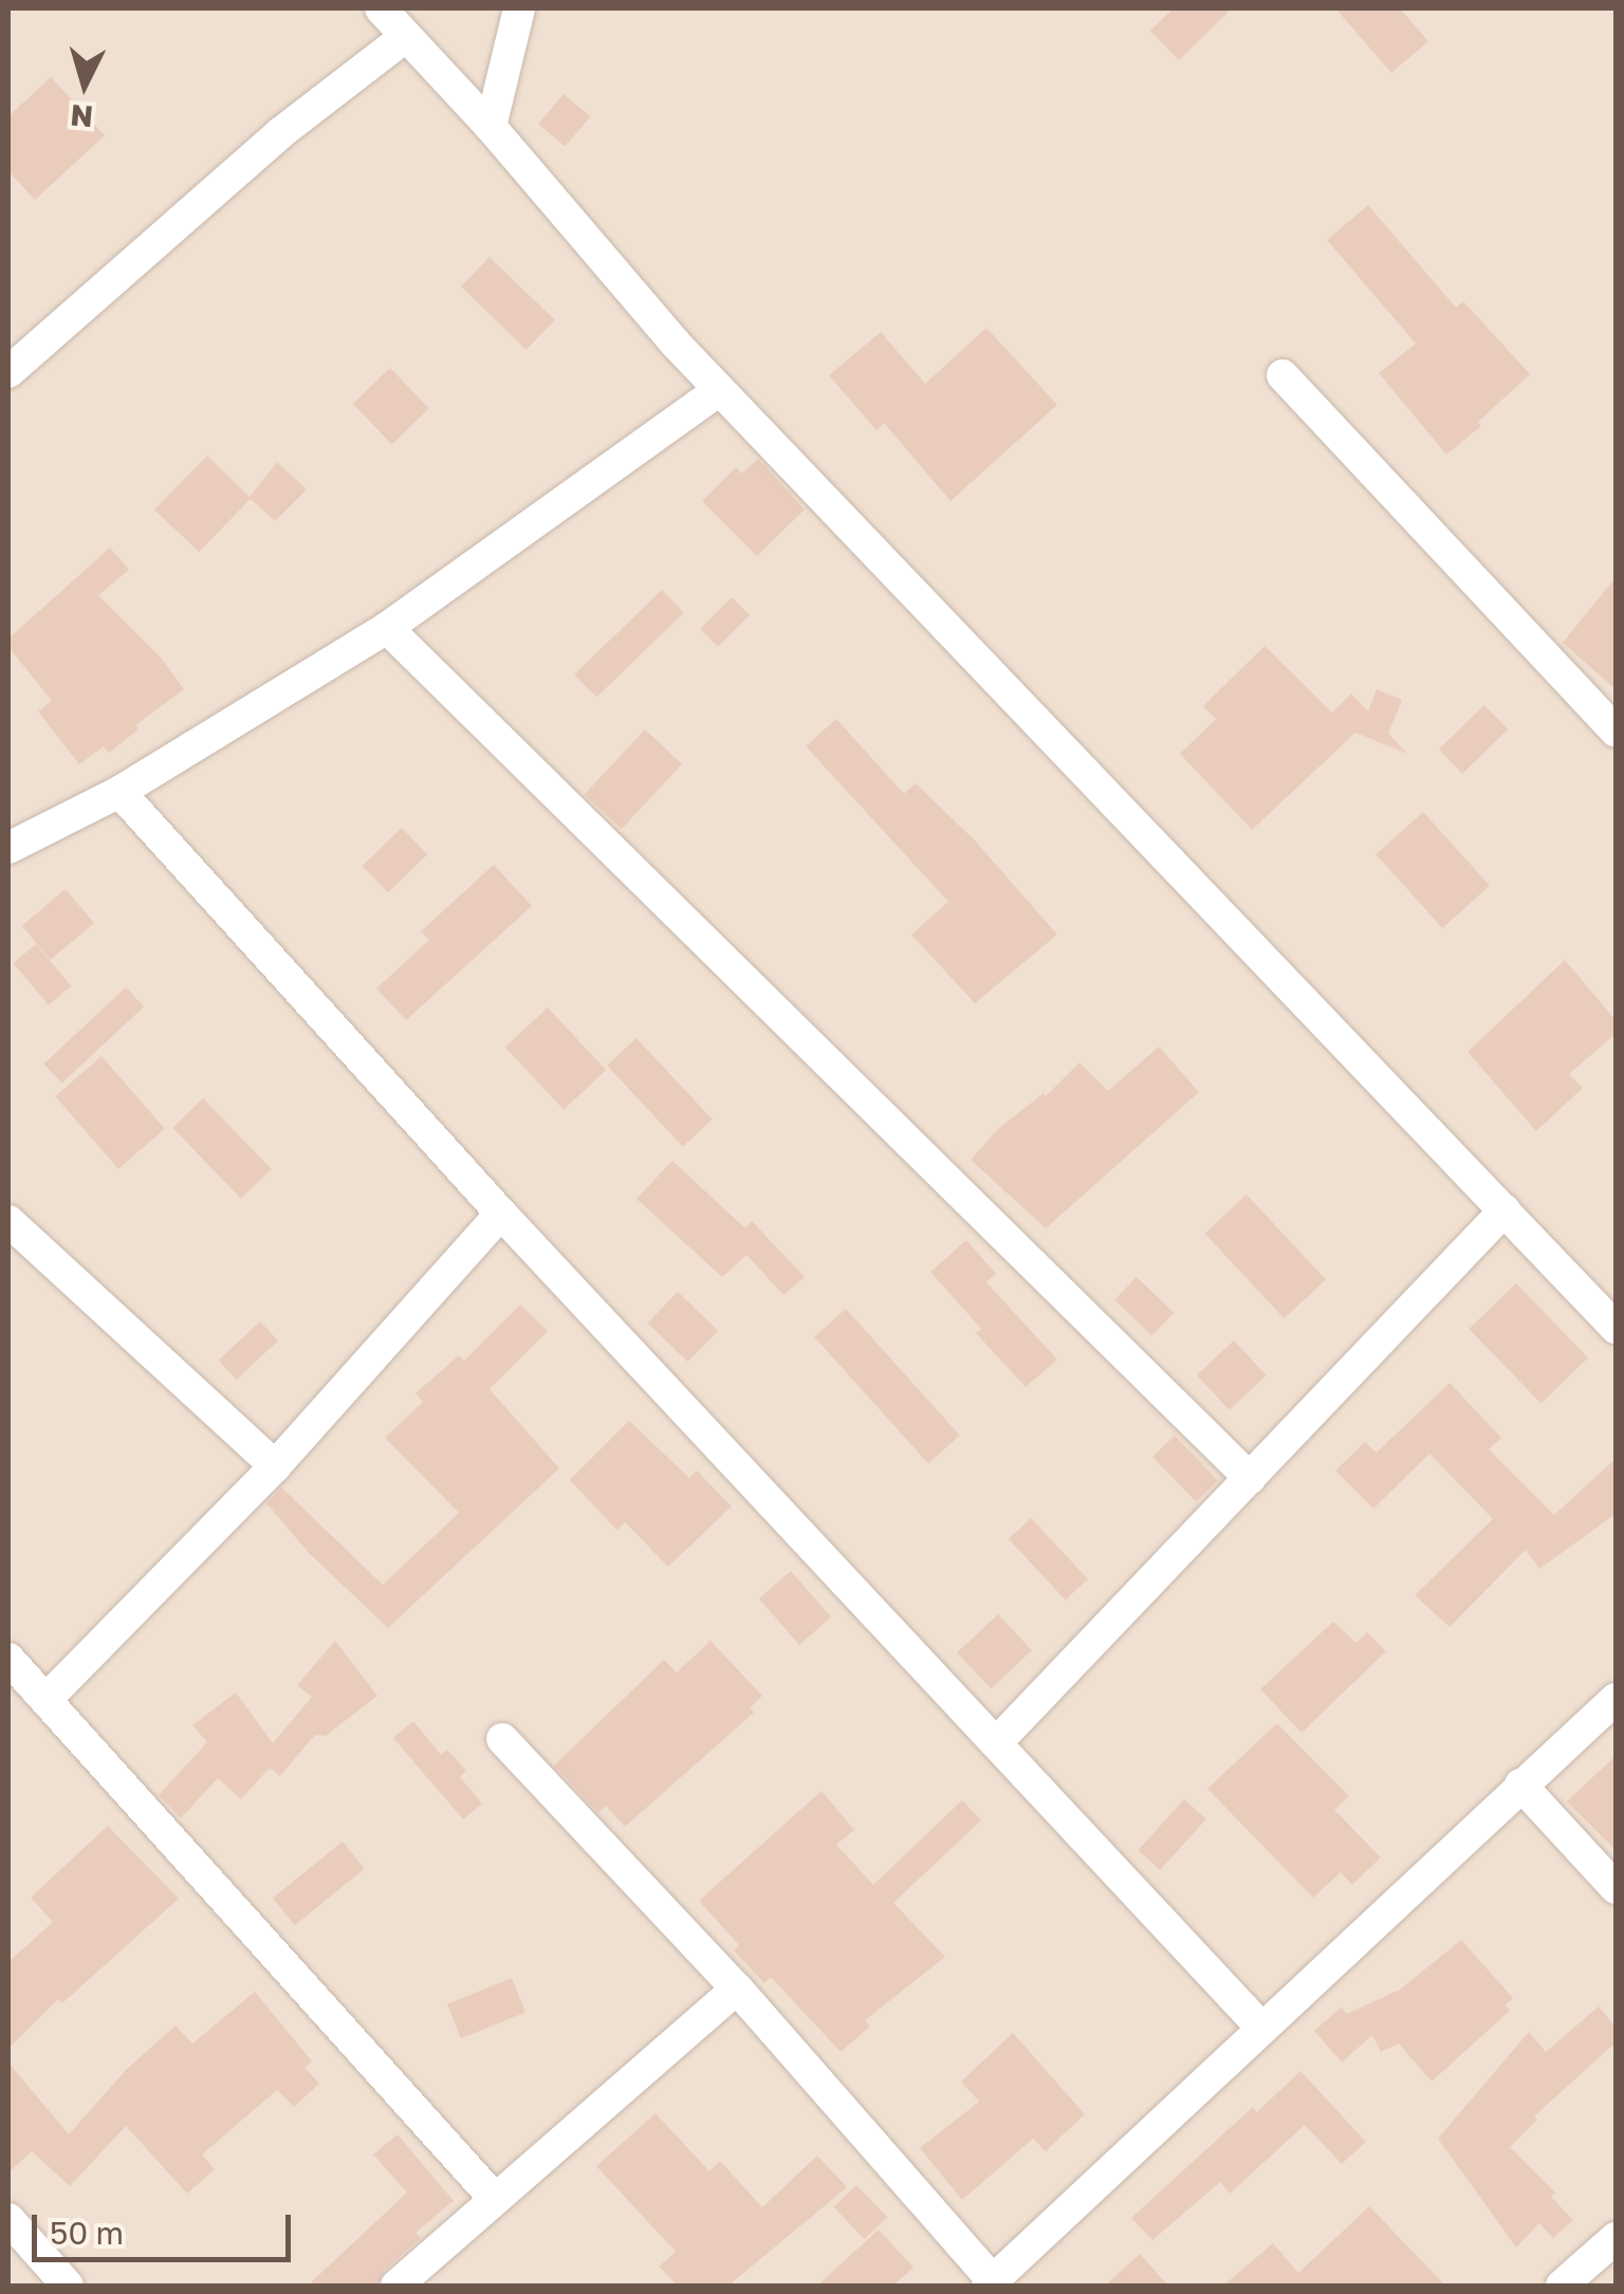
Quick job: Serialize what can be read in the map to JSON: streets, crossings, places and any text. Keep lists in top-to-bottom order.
{
  "scale_bar": "50 m",
  "north": "bottom"
}
